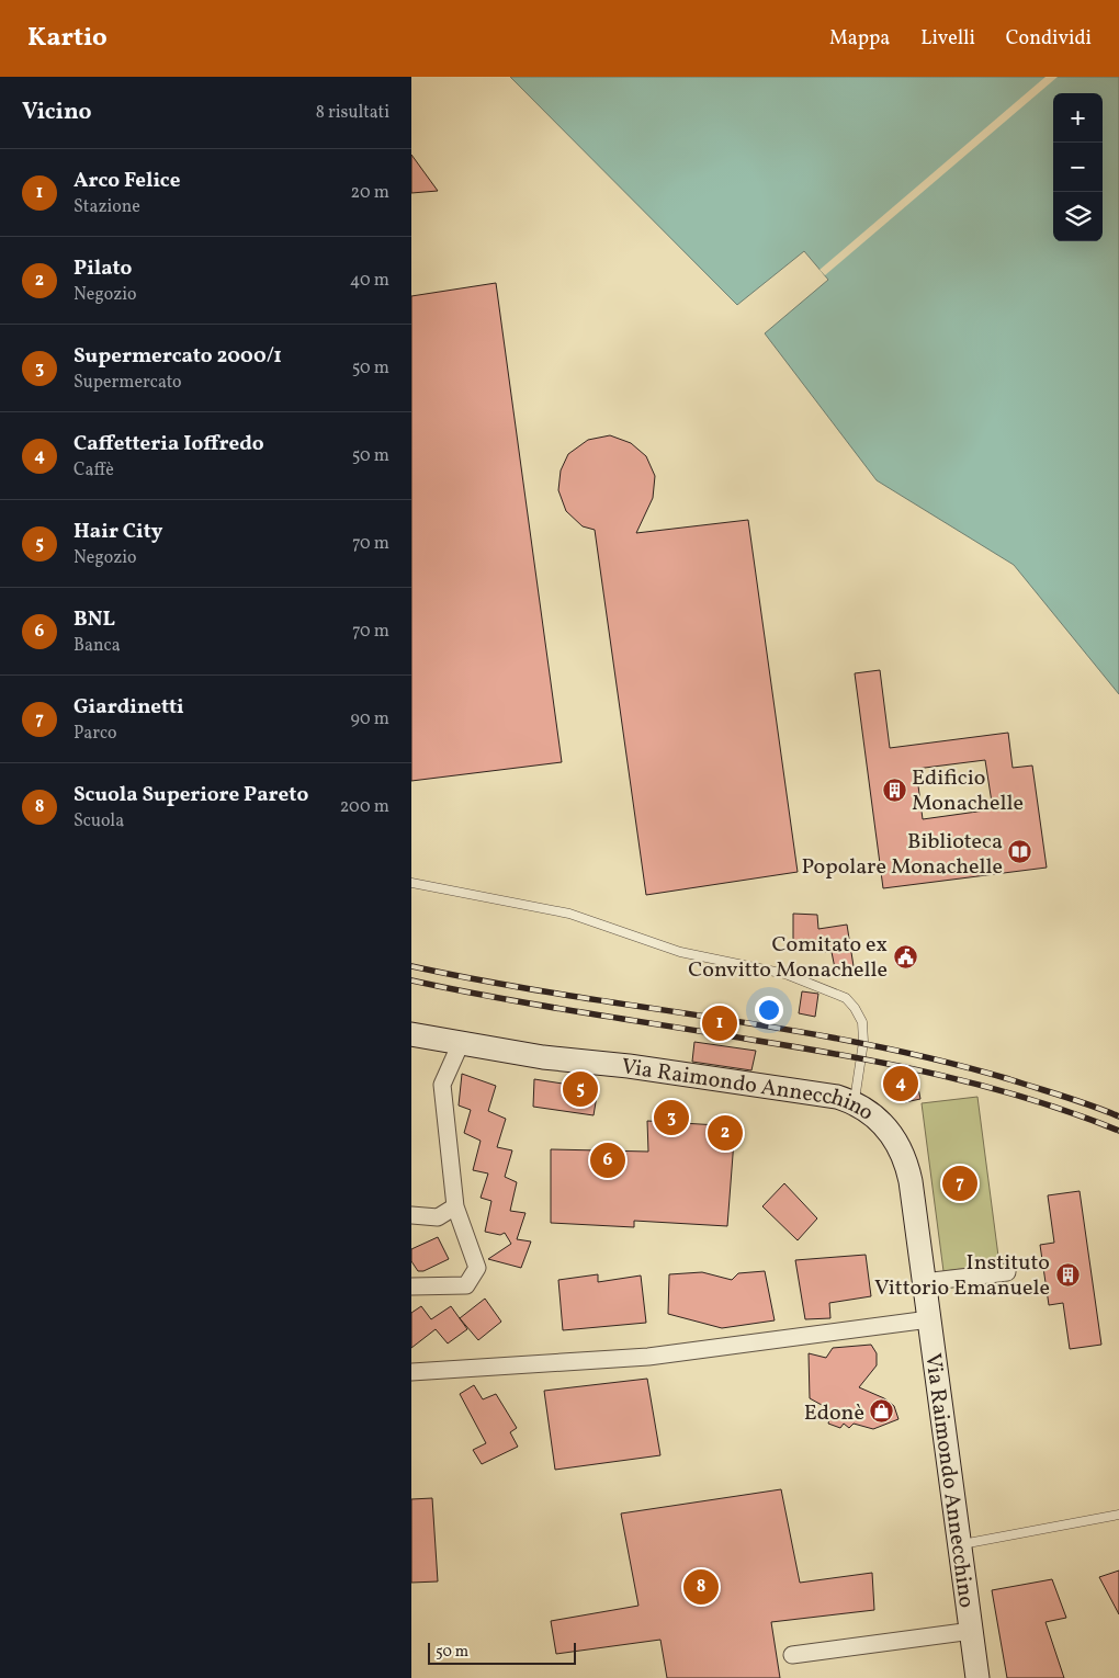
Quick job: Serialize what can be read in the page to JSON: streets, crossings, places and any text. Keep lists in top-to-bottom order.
{
  "streets": {
    "street": ["Via Raimondo Annecchino"]
  },
  "places": {
    "building": ["Edificio Monachelle", "Instituto Vittorio Emanuele"],
    "library": ["Biblioteca Popolare Monachelle"],
    "public building": ["Comitato ex Convitto Monachelle"],
    "shop": ["Edonè"]
  },
  "scale_bar": "50 m",
  "page": {
    "header": "Kartio",
    "nav": ["Mappa", "Livelli", "Condividi"],
    "heading": ["Vicino", "8 risultati"],
    "map_buttons": ["+", "−"],
    "list": [
      {
        "mark": "1",
        "name": "Arco Felice",
        "note": "Stazione",
        "value": "20 m"
      },
      {
        "mark": "2",
        "name": "Pilato",
        "note": "Negozio",
        "value": "40 m"
      },
      {
        "mark": "3",
        "name": "Supermercato 2000/1",
        "note": "Supermercato",
        "value": "50 m"
      },
      {
        "mark": "4",
        "name": "Caffetteria Ioffredo",
        "note": "Caffè",
        "value": "50 m"
      },
      {
        "mark": "5",
        "name": "Hair City",
        "note": "Negozio",
        "value": "70 m"
      },
      {
        "mark": "6",
        "name": "BNL",
        "note": "Banca",
        "value": "70 m"
      },
      {
        "mark": "7",
        "name": "Giardinetti",
        "note": "Parco",
        "value": "90 m"
      },
      {
        "mark": "8",
        "name": "Scuola Superiore Pareto",
        "note": "Scuola",
        "value": "200 m"
      }
    ],
    "pins": [
      "1",
      "4",
      "5",
      "3",
      "2",
      "6",
      "7",
      "8"
    ],
    "scale": "50 m"
  }
}
